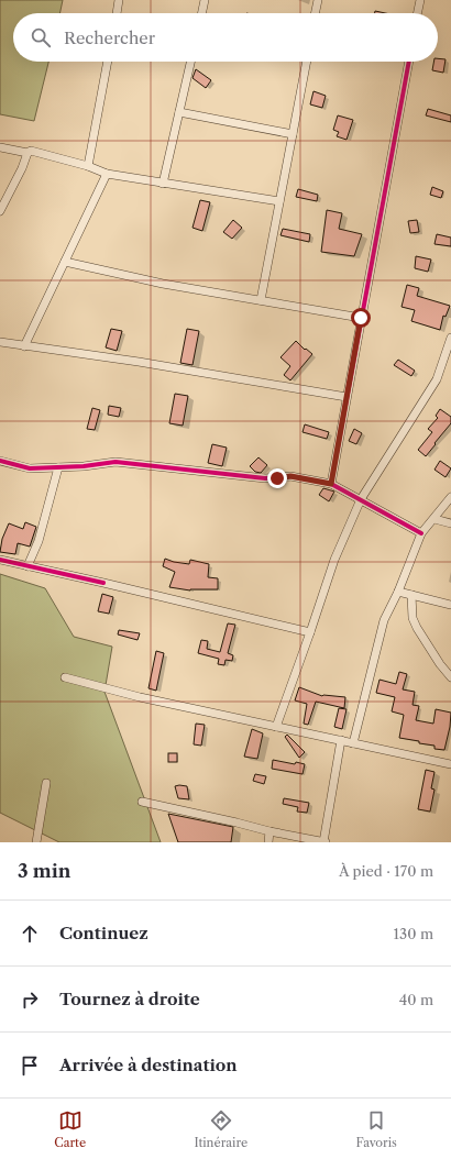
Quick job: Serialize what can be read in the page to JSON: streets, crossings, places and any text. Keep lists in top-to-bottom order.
{
  "page": {
    "search": "Rechercher",
    "heading": ["3 min", "À pied · 170 m"],
    "list": [
      ["Continuez", "130 m"],
      ["Tournez à droite", "40 m"],
      "Arrivée à destination"
    ],
    "nav": ["Carte", "Itinéraire", "Favoris"]
  }
}
